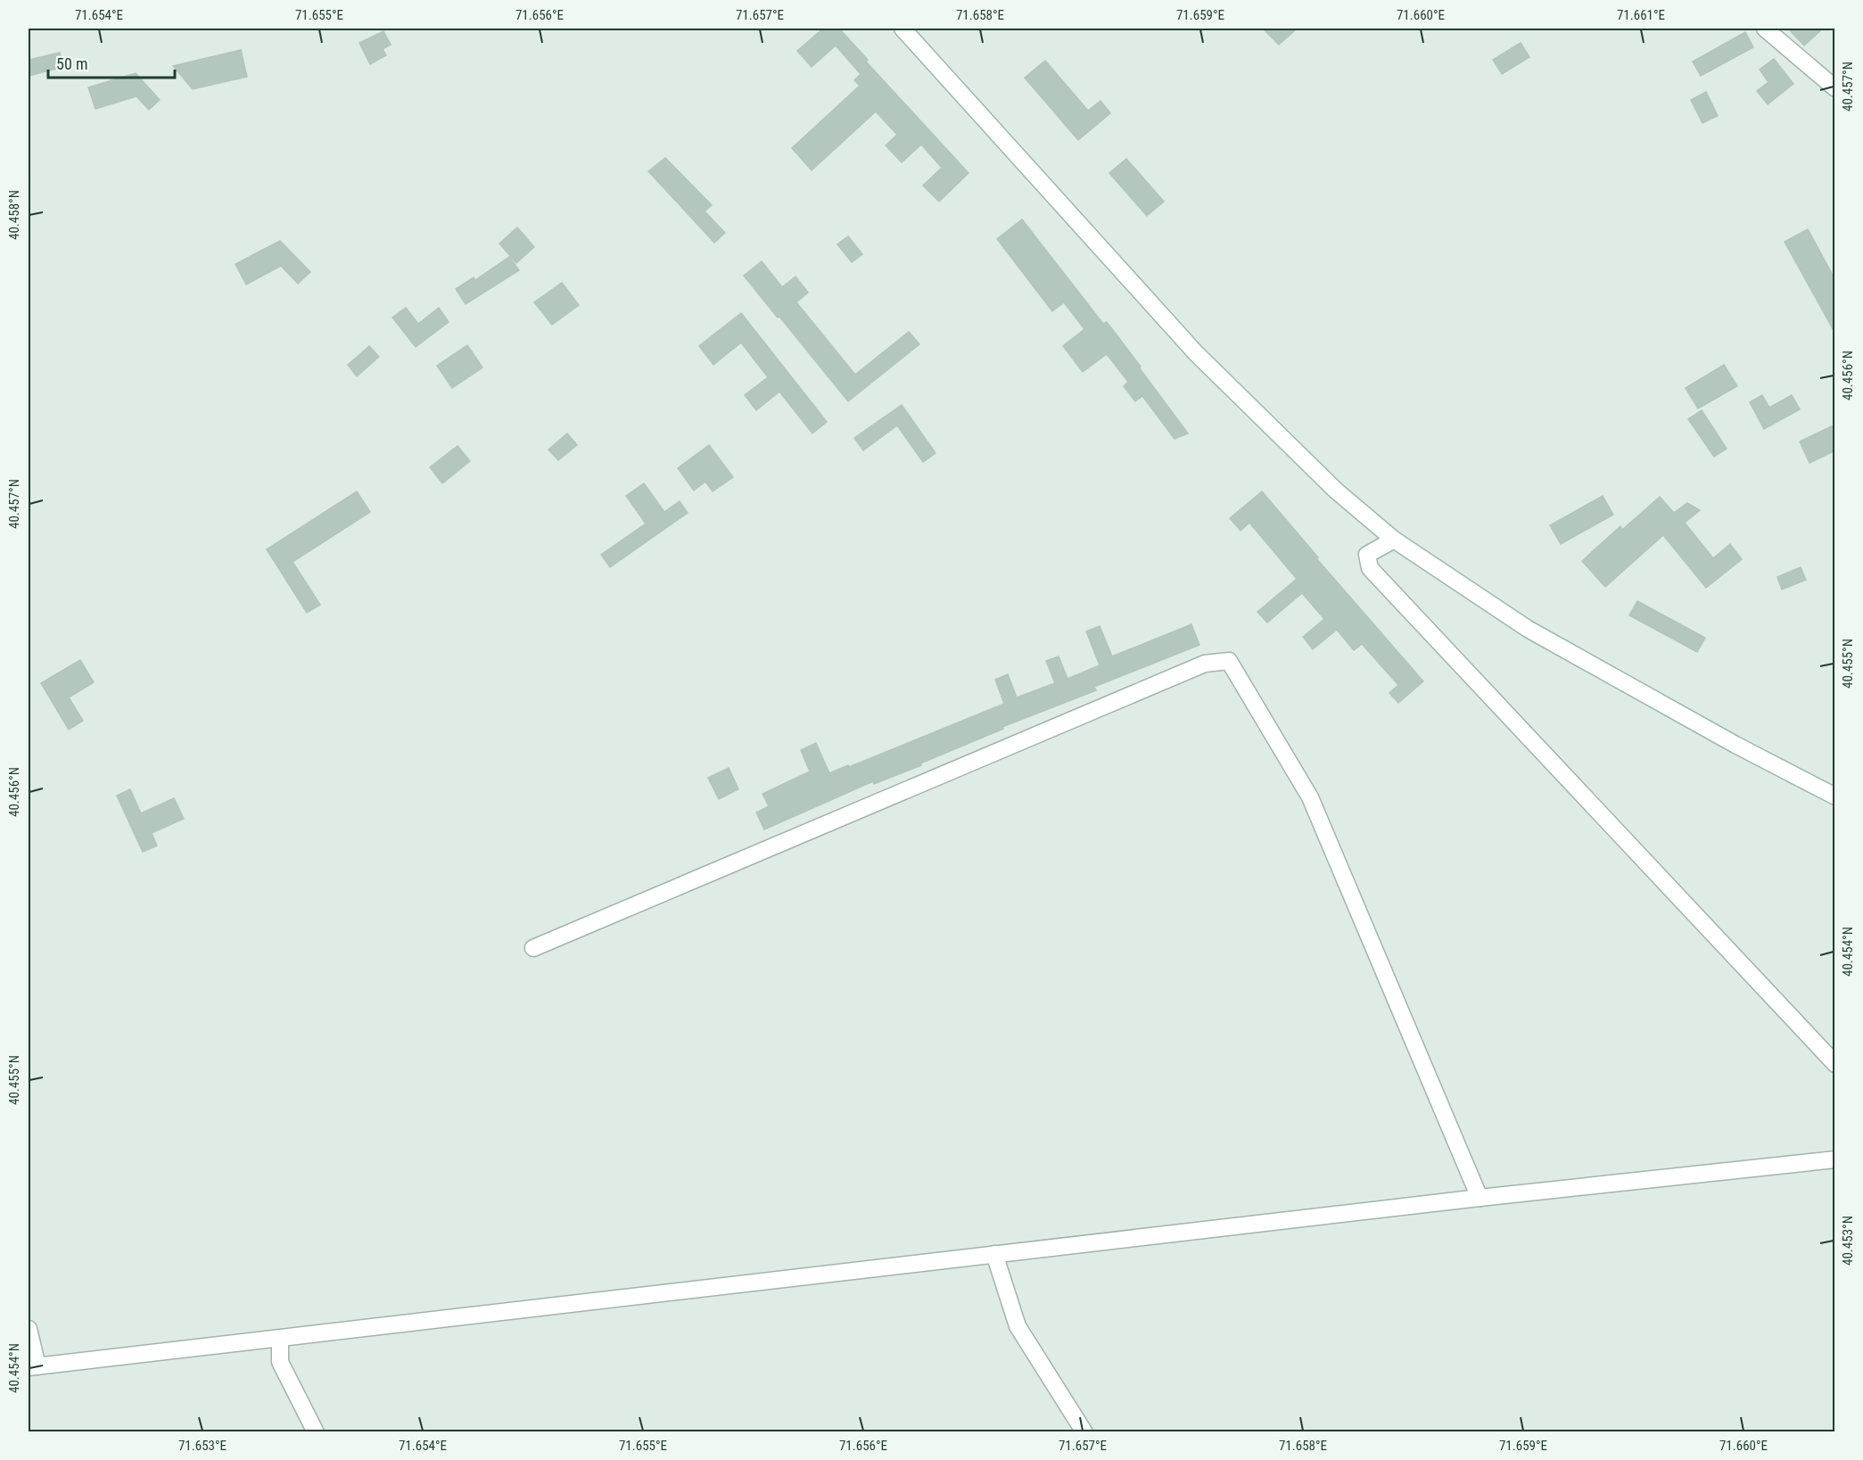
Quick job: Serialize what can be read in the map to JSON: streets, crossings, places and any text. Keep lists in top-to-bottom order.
{
  "scale_bar": "50 m",
  "coordinates": [
    "71.654°E",
    "71.655°E",
    "71.656°E",
    "71.657°E",
    "71.658°E",
    "71.659°E",
    "71.660°E",
    "71.661°E",
    "40.457°N",
    "40.458°N",
    "40.456°N",
    "40.455°N",
    "40.454°N",
    "40.453°N",
    "71.653°E"
  ]
}
